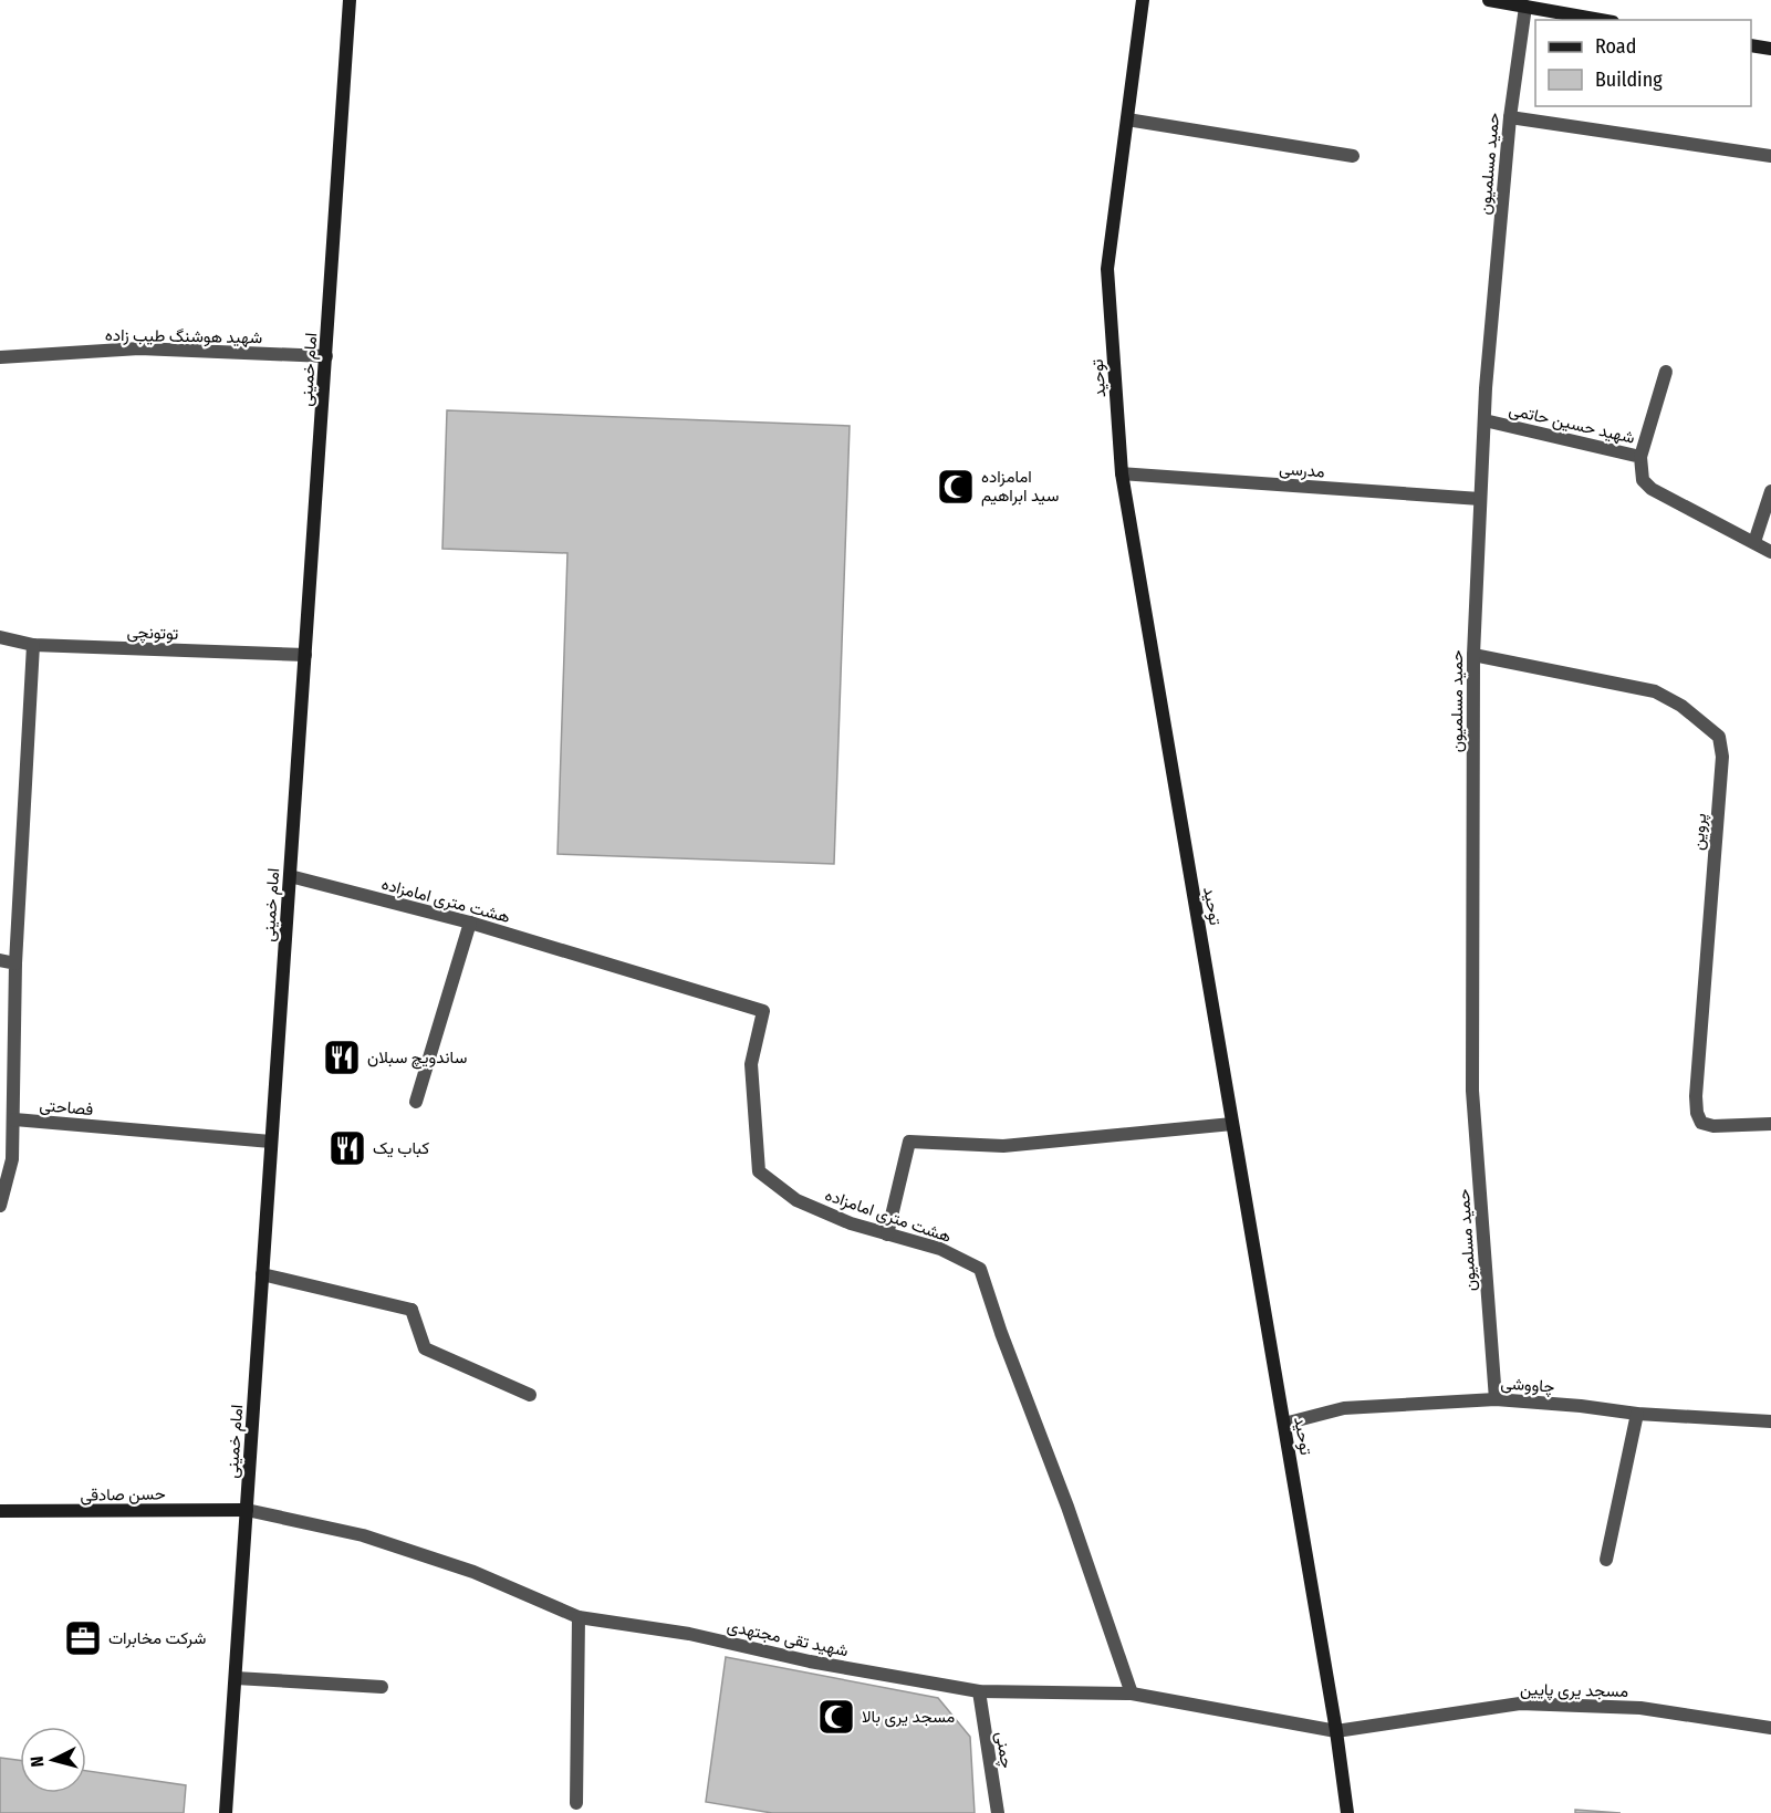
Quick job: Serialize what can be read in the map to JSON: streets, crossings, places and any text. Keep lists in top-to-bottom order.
{
  "streets": {
    "main road": ["امام خمینی", "توحید", "حسن صادقی"],
    "street": [
      "حمید مسلمیون",
      "شهید هوشنگ طیب زاده",
      "شهید حسین حاتمی",
      "مدرسی",
      "توتونچی",
      "پروین",
      "هشت متری امامزاده",
      "فصاحتی",
      "چاووشی",
      "شهید تقی مجتهدی",
      "مسجد یری پایین",
      "چمنی"
    ]
  },
  "crossings": [
    ["حمید مسلمیون", "شهید حسین حاتمی"],
    ["حمید مسلمیون", "مدرسی"],
    ["حمید مسلمیون", "پروین"],
    ["حمید مسلمیون", "چاووشی"],
    ["شهید هوشنگ طیب زاده", "امام خمینی"],
    ["امام خمینی", "توتونچی"],
    ["امام خمینی", "هشت متری امامزاده"],
    ["امام خمینی", "فصاحتی"],
    ["امام خمینی", "حسن صادقی"],
    ["امام خمینی", "شهید تقی مجتهدی"],
    ["توحید", "مدرسی"],
    ["توحید", "چاووشی"],
    ["توحید", "شهید تقی مجتهدی"],
    ["توحید", "مسجد یری پایین"],
    ["توتونچی", "فصاحتی"],
    ["هشت متری امامزاده", "شهید تقی مجتهدی"],
    ["حسن صادقی", "شهید تقی مجتهدی"],
    ["شهید تقی مجتهدی", "مسجد یری پایین"],
    ["شهید تقی مجتهدی", "چمنی"]
  ],
  "places": {
    "mosque": ["امامزاده سید ابراهیم", "مسجد یری بالا"],
    "restaurant": ["ساندویچ سبلان", "کباب یک"],
    "office": ["شرکت مخابرات"]
  },
  "legend": ["Road", "Building"],
  "north": "left"
}
